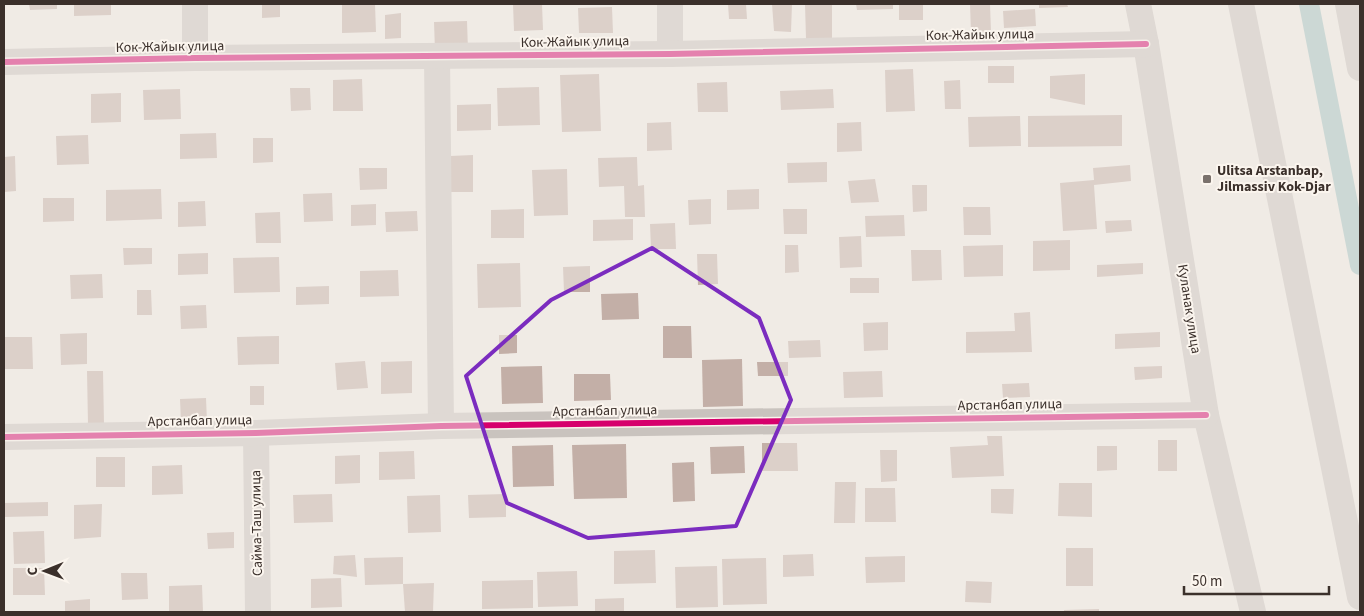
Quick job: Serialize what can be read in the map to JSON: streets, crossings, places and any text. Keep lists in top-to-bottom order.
{
  "streets": {
    "street": [
      "Кок-Жайык улица",
      "Куланак улица",
      "Арстанбап улица",
      "Сайма-Таш улица"
    ]
  },
  "crossings": [
    ["Кок-Жайык улица", "Куланак улица"],
    ["Куланак улица", "Арстанбап улица"],
    ["Арстанбап улица", "Сайма-Таш улица"]
  ],
  "places": {
    "transit": ["Ulitsa Arstanbap, Jilmassiv Kok-Djar"]
  },
  "scale_bar": "50 m",
  "north": "left"
}
